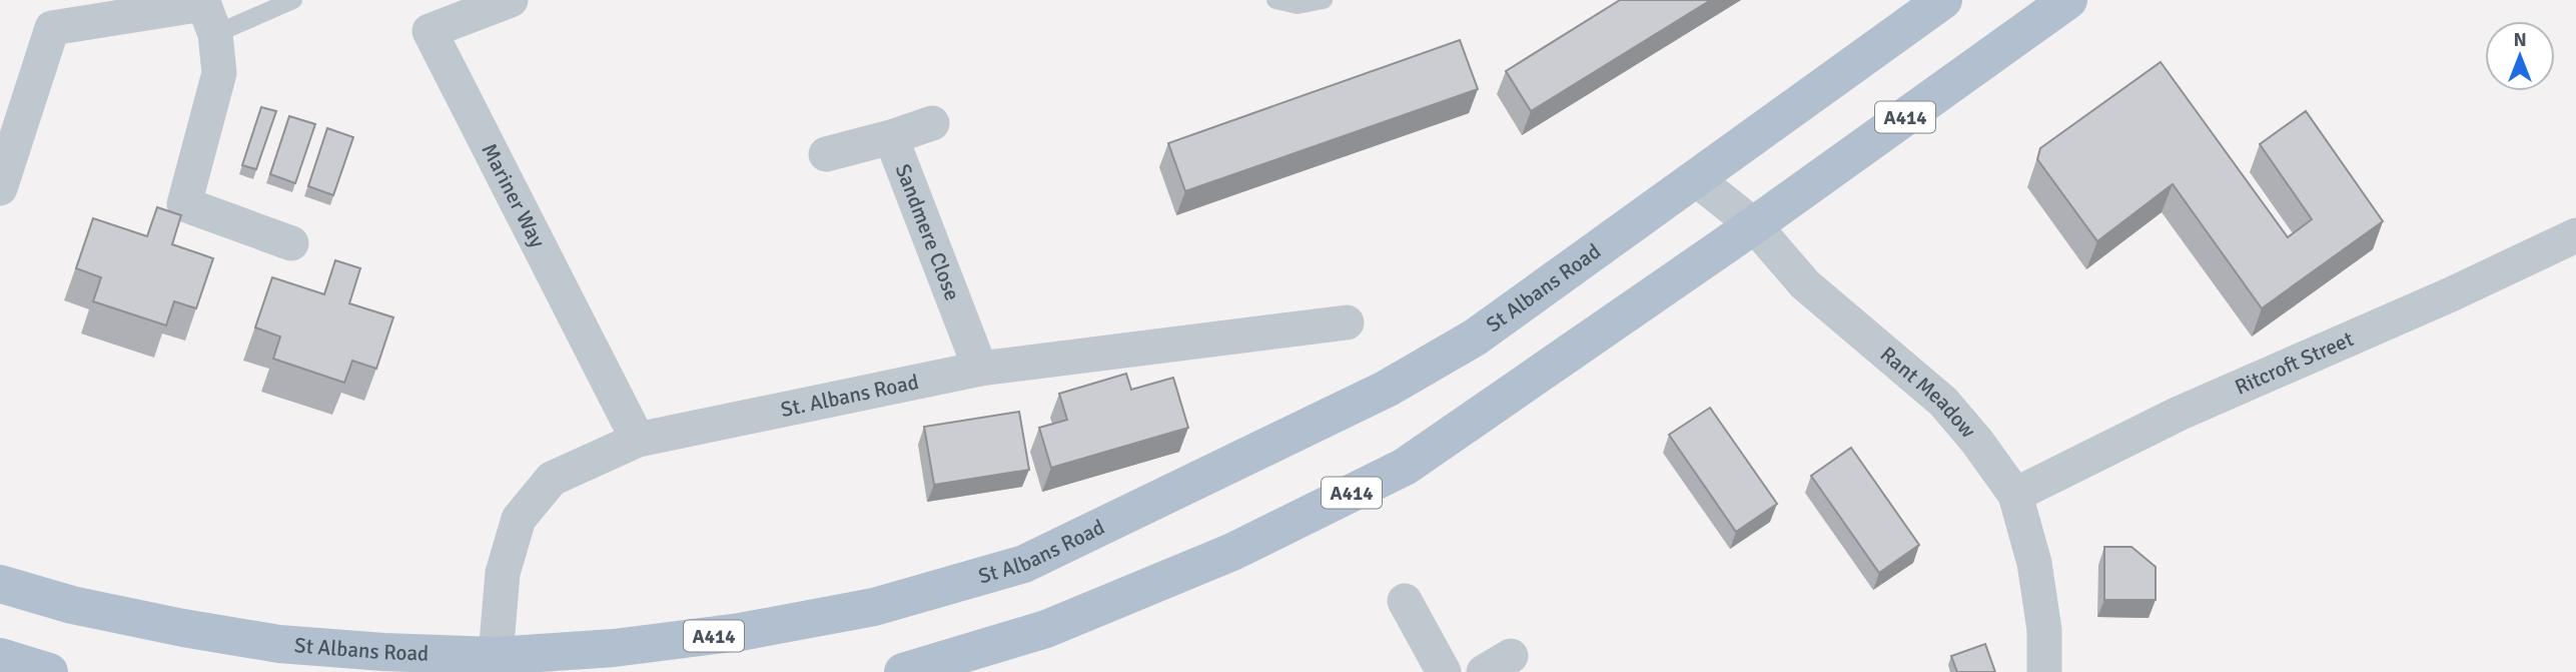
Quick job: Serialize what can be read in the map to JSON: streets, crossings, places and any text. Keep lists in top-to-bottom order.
{
  "streets": {
    "main road": ["A414", "St Albans Road"],
    "street": [
      "Mariner Way",
      "Sandmere Close",
      "Ritcroft Street",
      "Rant Meadow",
      "St. Albans Road"
    ]
  },
  "crossings": [
    ["A414", "Rant Meadow"],
    ["Mariner Way", "St. Albans Road"],
    ["Sandmere Close", "St. Albans Road"],
    ["St Albans Road", "Rant Meadow"],
    ["St Albans Road", "St. Albans Road"],
    ["Ritcroft Street", "Rant Meadow"]
  ],
  "north": "top"
}
